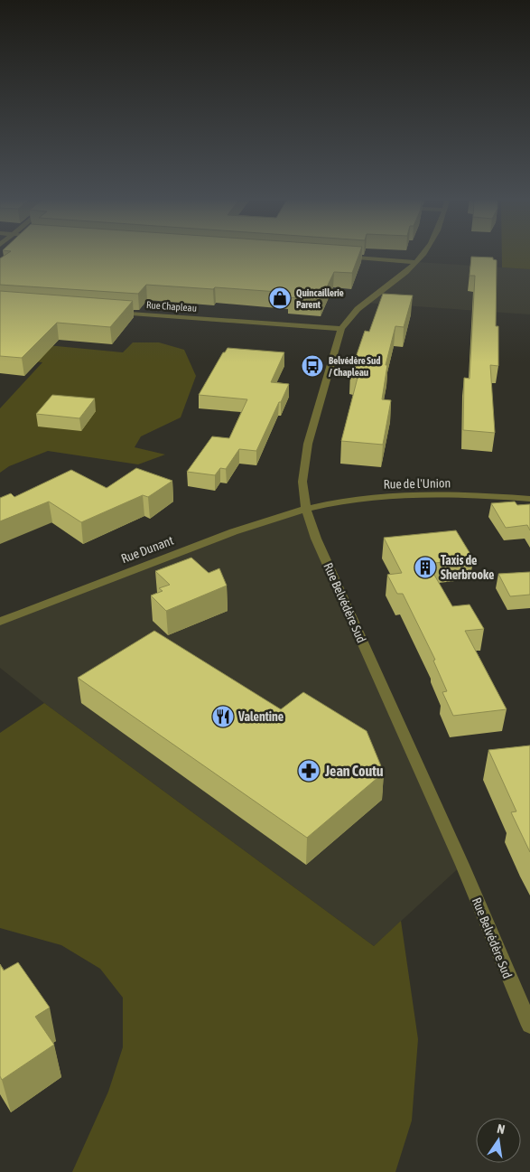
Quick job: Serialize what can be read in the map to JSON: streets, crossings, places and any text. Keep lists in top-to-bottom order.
{
  "streets": {
    "street": [
      "Rue Chapleau",
      "Rue de l'Union",
      "Rue Dunant",
      "Rue Belvédère Sud"
    ]
  },
  "crossings": [
    ["Rue Chapleau", "Rue Belvédère Sud"],
    ["Rue de l'Union", "Rue Dunant"],
    ["Rue de l'Union", "Rue Belvédère Sud"],
    ["Rue Dunant", "Rue Belvédère Sud"]
  ],
  "places": {
    "shop": ["Quincaillerie Parent"],
    "bus stop": ["Belvédère Sud / Chapleau"],
    "building": ["Taxis de Sherbrooke"],
    "restaurant": ["Valentine"],
    "pharmacy": ["Jean Coutu"]
  },
  "north": "top"
}
